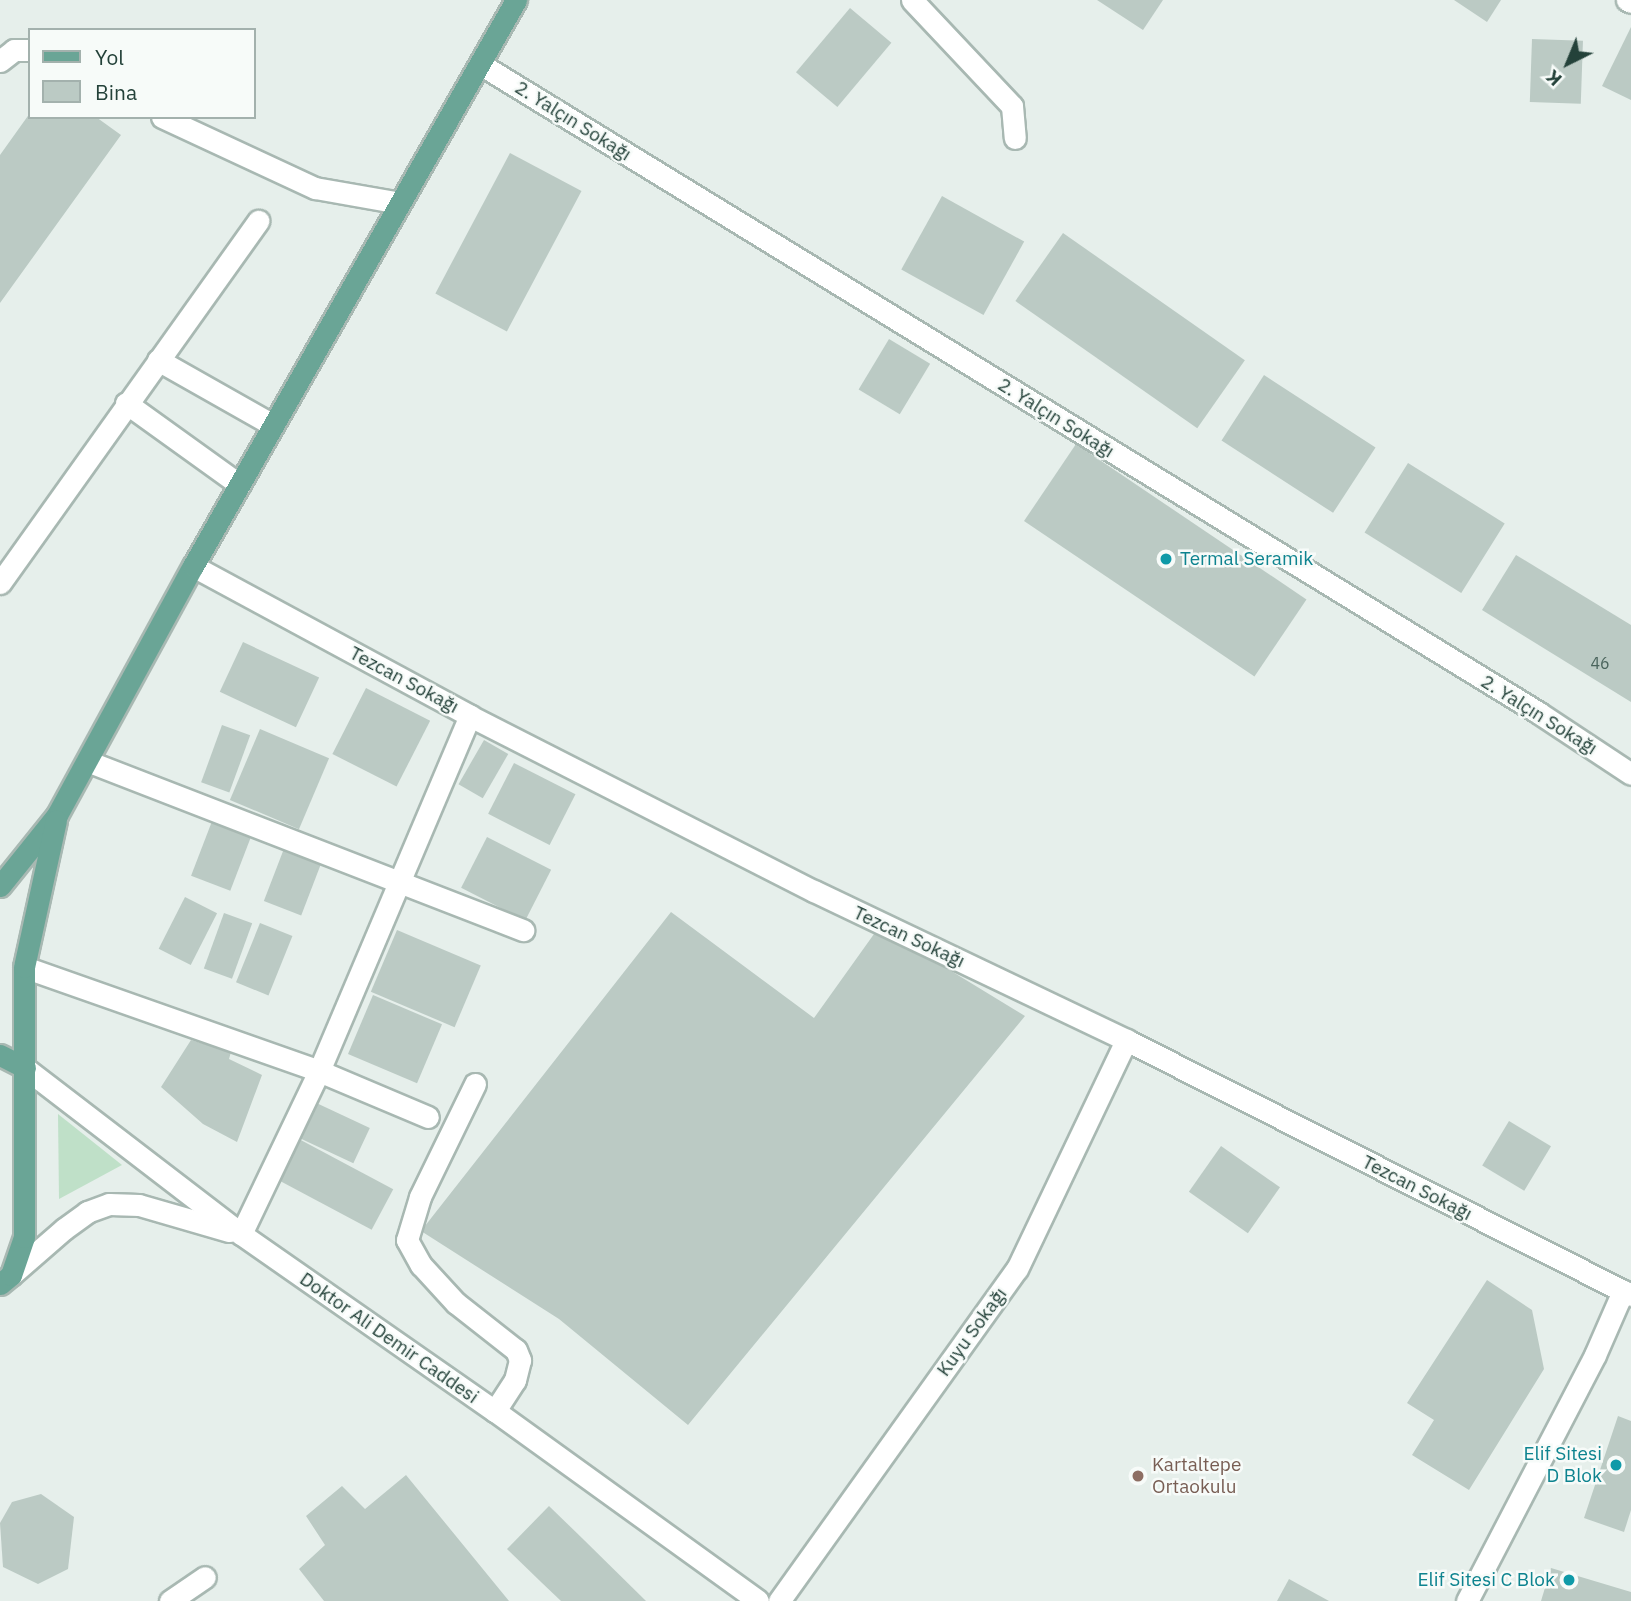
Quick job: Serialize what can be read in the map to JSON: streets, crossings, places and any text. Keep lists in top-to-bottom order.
{
  "streets": {
    "street": [
      "2. Yalçın Sokağı",
      "Tezcan Sokağı",
      "Kuyu Sokağı",
      "Doktor Ali Demir Caddesi"
    ]
  },
  "crossings": [
    ["Tezcan Sokağı", "Kuyu Sokağı"]
  ],
  "places": [
    "Termal Seramik",
    "Elif Sitesi D Blok",
    "Kartaltepe Ortaokulu",
    "Elif Sitesi C Blok"
  ],
  "house_numbers": ["46"],
  "legend": ["Yol", "Bina"],
  "north": "bottom left"
}
